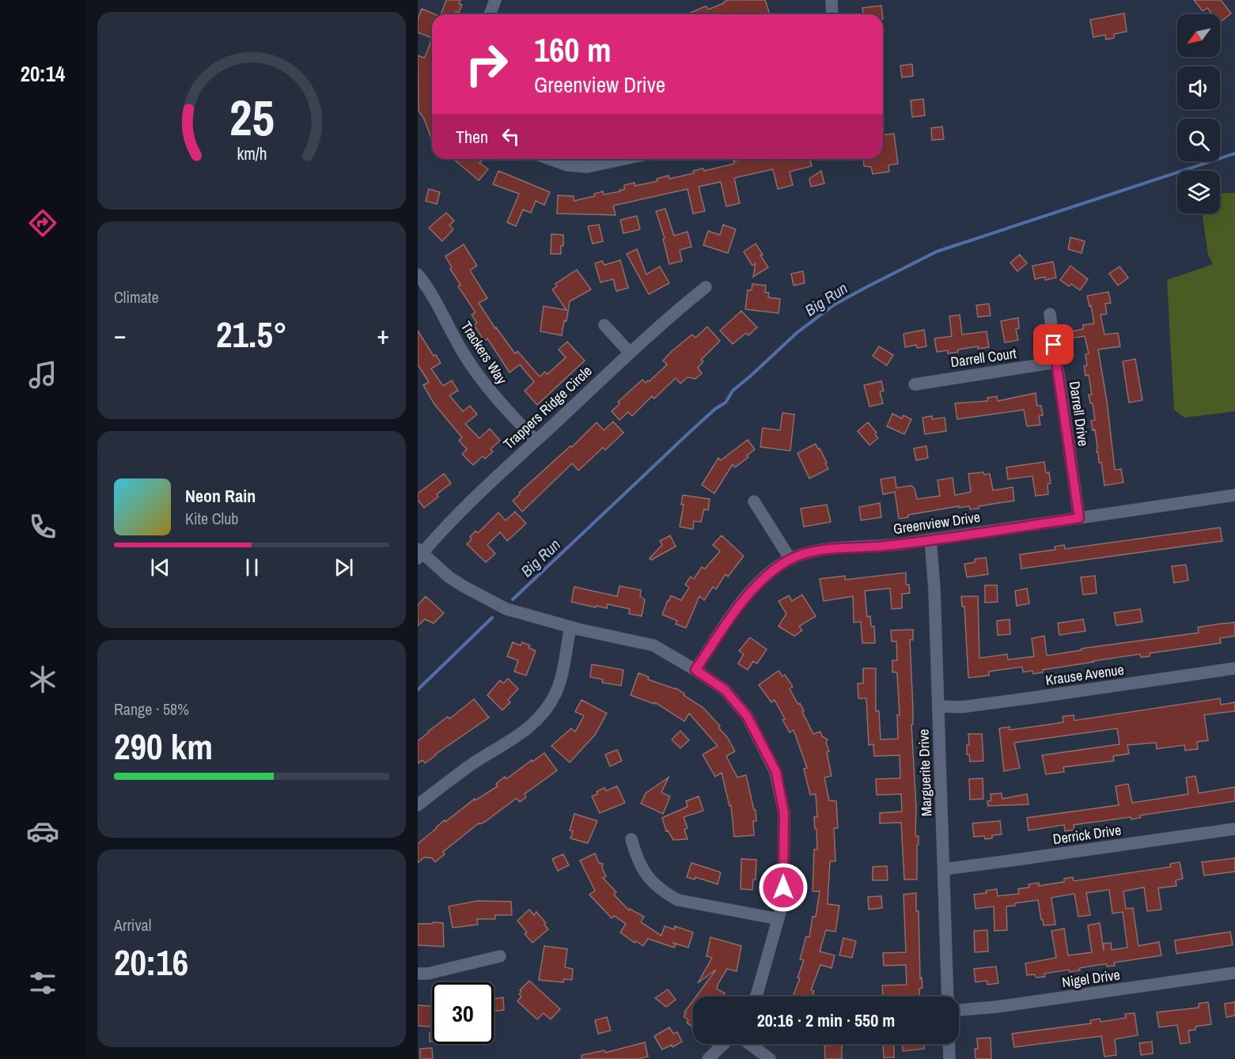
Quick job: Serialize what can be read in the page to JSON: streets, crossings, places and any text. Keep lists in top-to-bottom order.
{
  "streets": {
    "street": [
      "Trackers Way",
      "Darrell Court",
      "Trappers Ridge Circle",
      "Darrell Drive",
      "Greenview Drive",
      "Krause Avenue",
      "Marguerite Drive",
      "Derrick Drive",
      "Nigel Drive"
    ]
  },
  "crossings": [
    ["Trackers Way", "Trappers Ridge Circle"],
    ["Darrell Court", "Darrell Drive"],
    ["Darrell Drive", "Greenview Drive"],
    ["Greenview Drive", "Marguerite Drive"],
    ["Krause Avenue", "Marguerite Drive"],
    ["Marguerite Drive", "Derrick Drive"]
  ],
  "water": ["Big Run"],
  "north": "bottom left",
  "page": {
    "tabs": "20:14",
    "turn": ["160 m", "Greenview Drive"],
    "then": "Then",
    "tile": [
      "Climate",
      ["Range · 58%", "290 km"],
      ["Arrival", "20:16"]
    ],
    "heat": ["−", "21.5°", "+"],
    "song": ["Neon Rain", "Kite Club"],
    "limit": "30",
    "trip": "20:16 · 2 min · 550 m",
    "gauge": ["25", "km/h"]
  }
}
